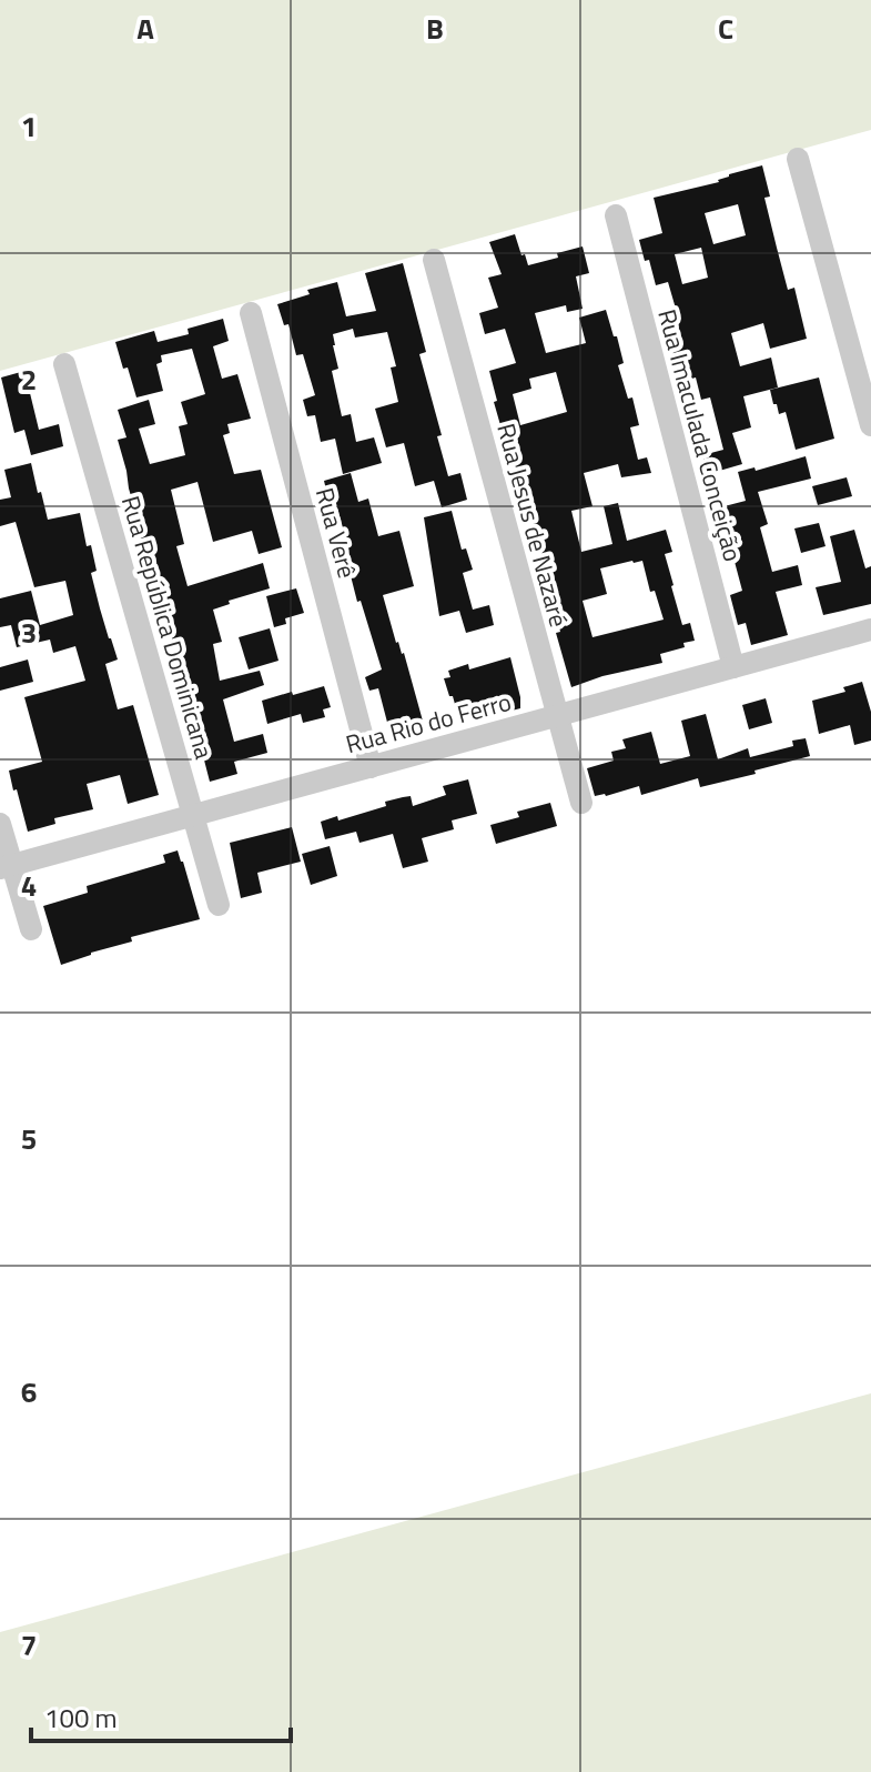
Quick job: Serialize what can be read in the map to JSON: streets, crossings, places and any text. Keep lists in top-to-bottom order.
{
  "streets": {
    "street": [
      "Rua Imaculada Conceição",
      "Rua Jesus de Nazaré",
      "Rua Verê",
      "Rua República Dominicana",
      "Rua Rio do Ferro"
    ]
  },
  "crossings": [
    ["Rua Imaculada Conceição", "Rua Rio do Ferro"],
    ["Rua Jesus de Nazaré", "Rua Rio do Ferro"],
    ["Rua Verê", "Rua Rio do Ferro"],
    ["Rua República Dominicana", "Rua Rio do Ferro"]
  ],
  "scale_bar": "100 m",
  "grid": {
    "columns": ["A", "B", "C"],
    "rows": [
      "1",
      "2",
      "3",
      "4",
      "5",
      "6",
      "7"
    ]
  }
}
